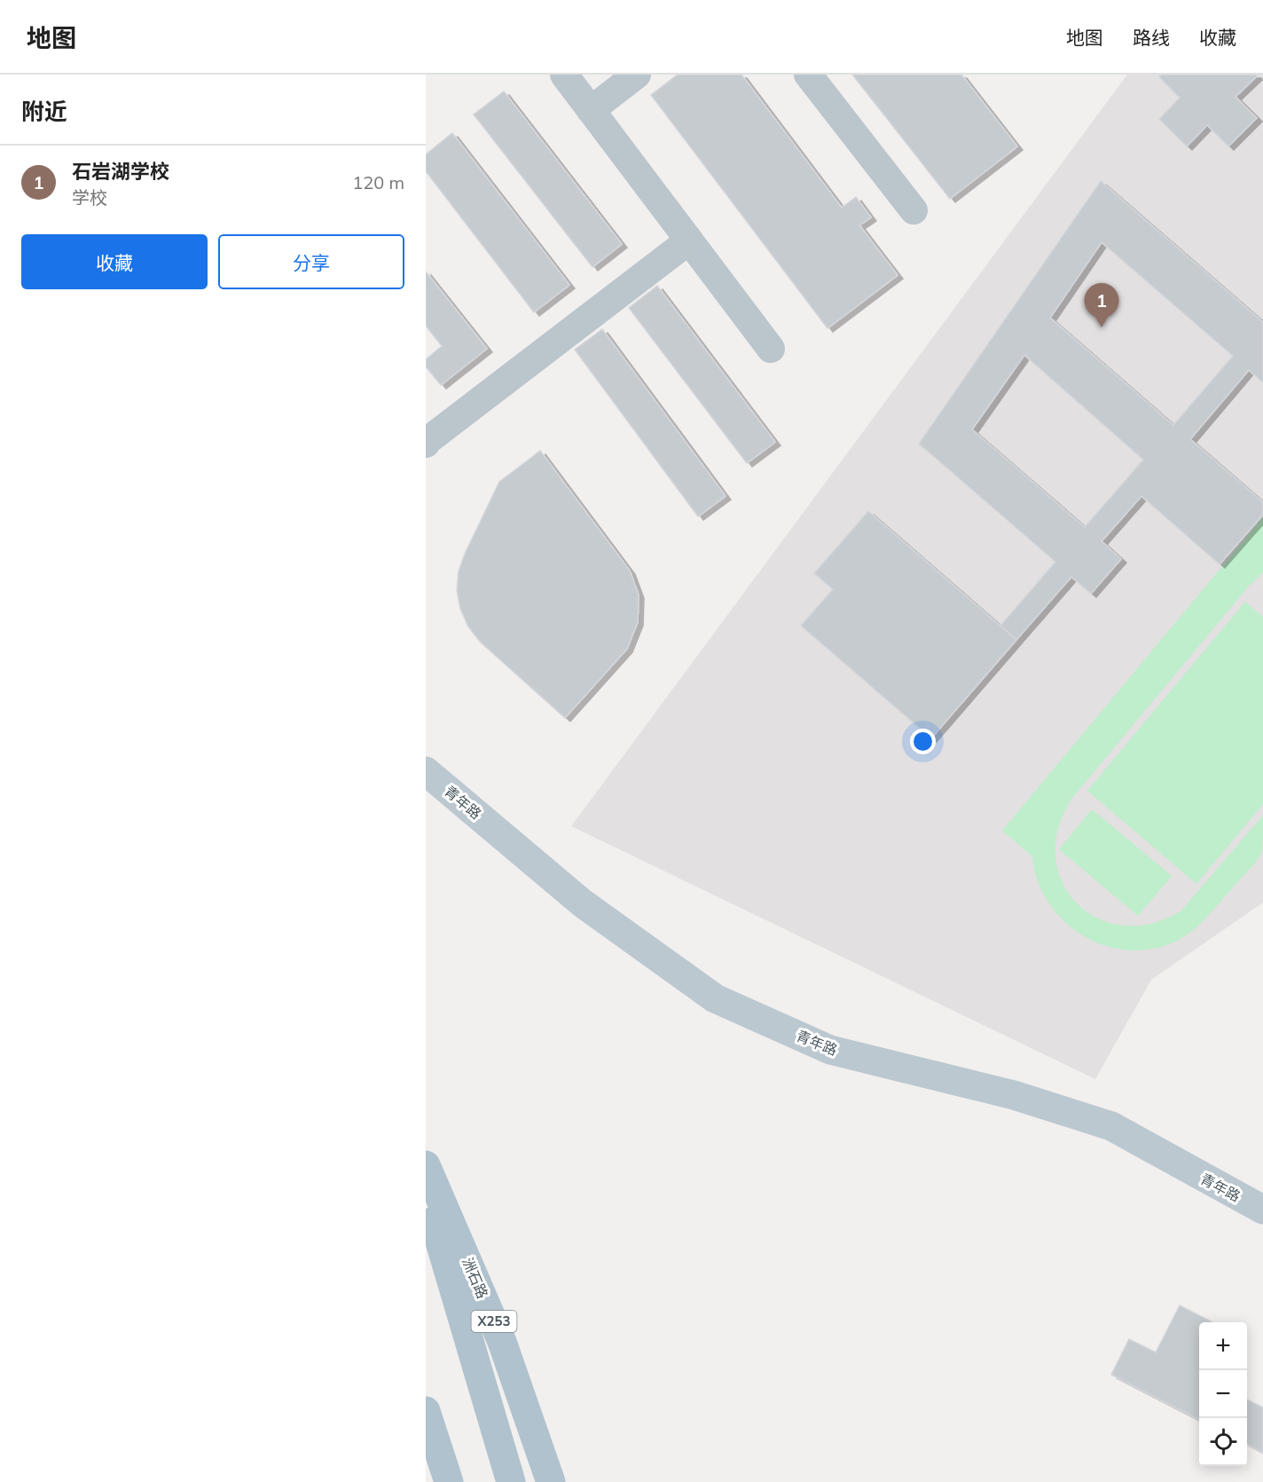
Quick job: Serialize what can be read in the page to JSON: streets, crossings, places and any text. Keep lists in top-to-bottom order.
{
  "streets": {
    "main road": ["洲石路", "X253"],
    "street": ["青年路"]
  },
  "page": {
    "header": "地图",
    "nav": ["地图", "路线", "收藏"],
    "heading": "附近",
    "list": [
      {
        "mark": "1",
        "name": "石岩湖学校",
        "note": "学校",
        "value": "120 m"
      }
    ],
    "buttons": ["收藏", "分享"],
    "pins": "1",
    "map_buttons": ["+", "−"]
  }
}
